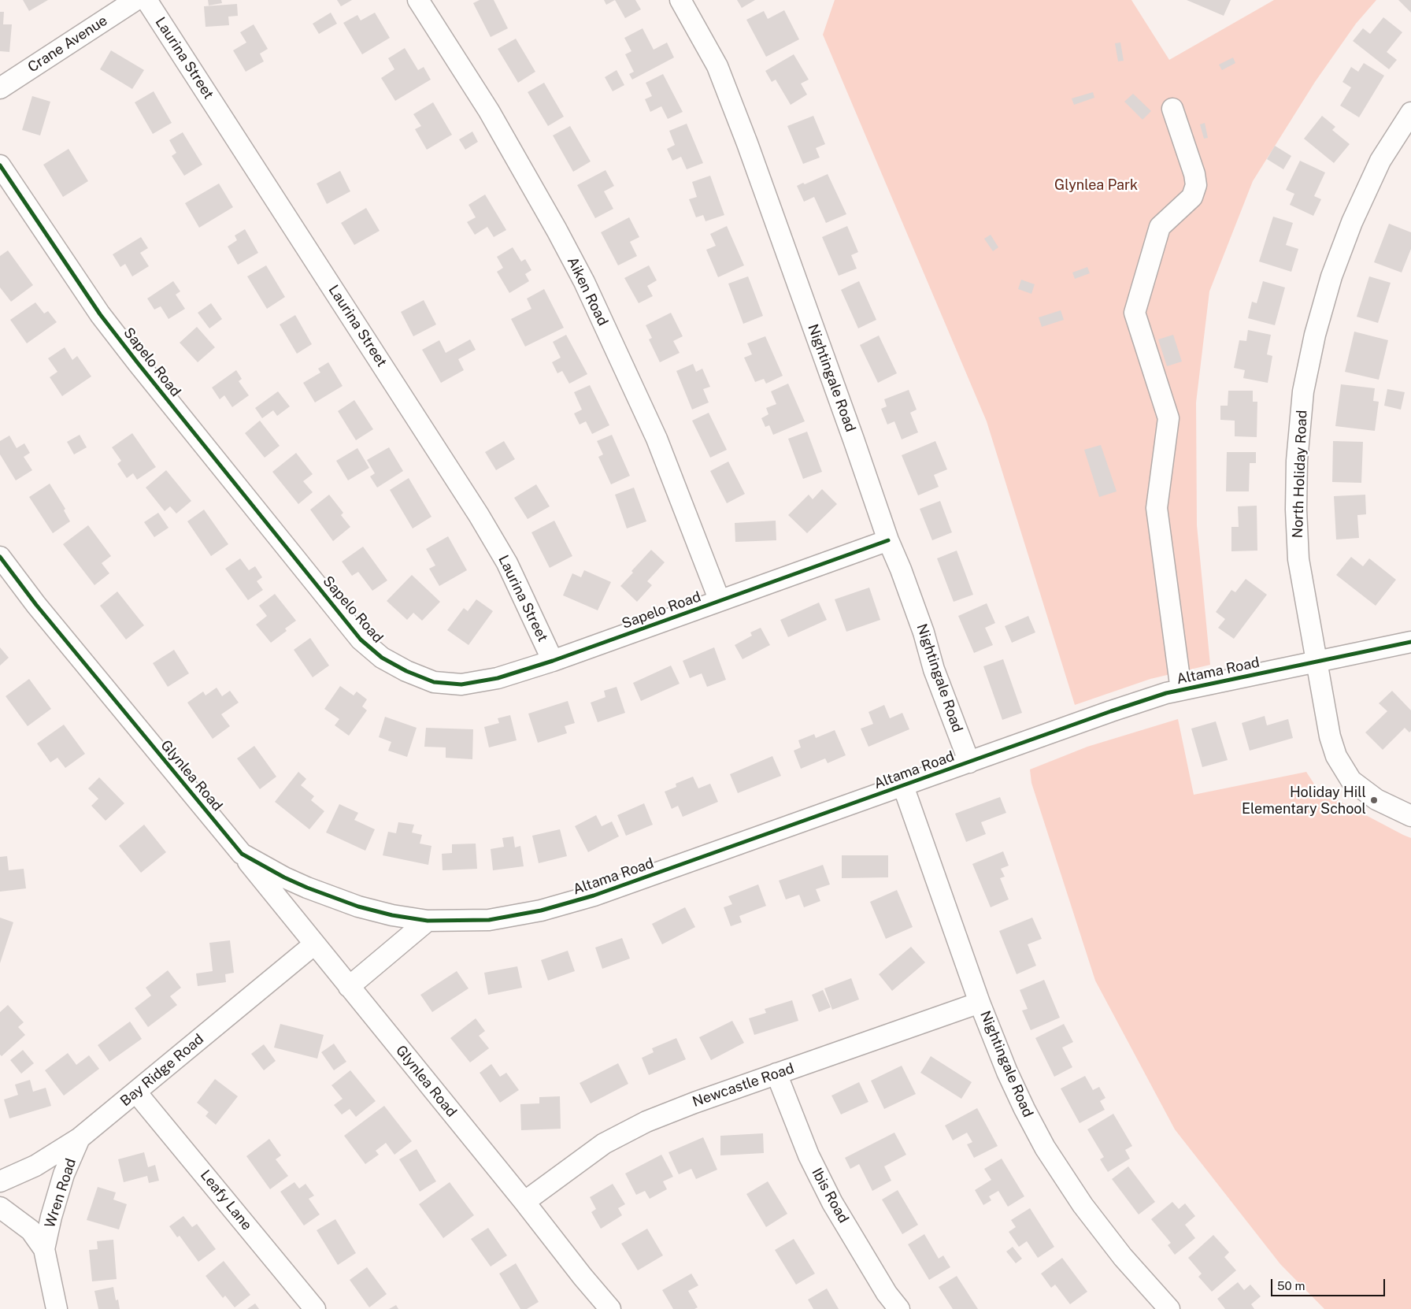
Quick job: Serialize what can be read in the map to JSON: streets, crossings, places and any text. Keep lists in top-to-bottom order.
{
  "streets": {
    "street": [
      "Crane Avenue",
      "Laurina Street",
      "Aiken Road",
      "Sapelo Road",
      "Nightingale Road",
      "North Holiday Road",
      "Altama Road",
      "Glynlea Road",
      "Bay Ridge Road",
      "Newcastle Road",
      "Wren Road",
      "Ibis Road",
      "Leafy Lane"
    ]
  },
  "crossings": [
    ["Laurina Street", "Sapelo Road"],
    ["Aiken Road", "Sapelo Road"],
    ["Sapelo Road", "Nightingale Road"],
    ["Nightingale Road", "Altama Road"],
    ["Nightingale Road", "Newcastle Road"],
    ["North Holiday Road", "Altama Road"],
    ["Altama Road", "Glynlea Road"],
    ["Glynlea Road", "Bay Ridge Road"],
    ["Glynlea Road", "Newcastle Road"],
    ["Bay Ridge Road", "Wren Road"],
    ["Bay Ridge Road", "Leafy Lane"],
    ["Newcastle Road", "Ibis Road"]
  ],
  "parks": ["Glynlea Park"],
  "places": ["Holiday Hill Elementary School"],
  "scale_bar": "50 m"
}
